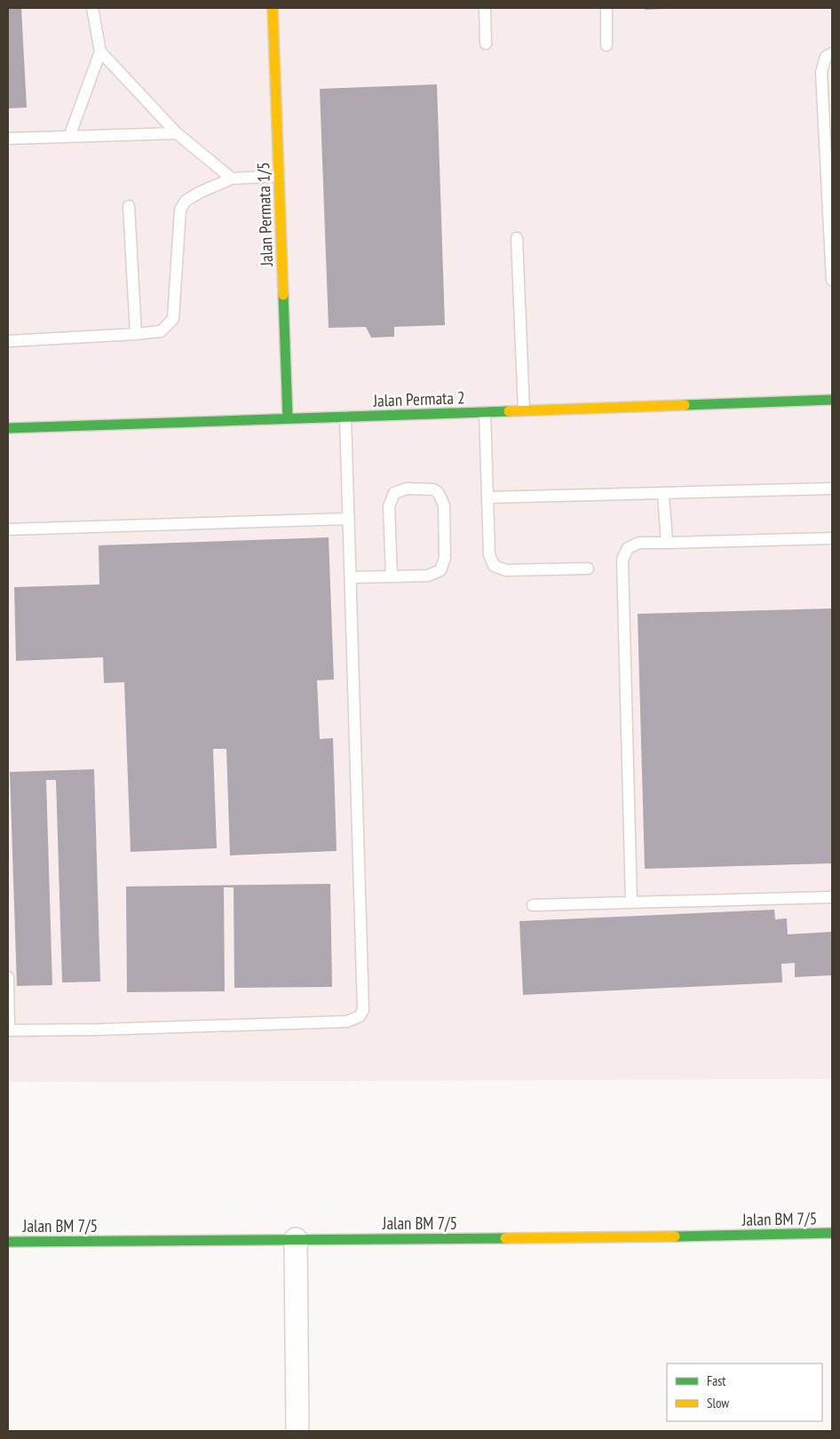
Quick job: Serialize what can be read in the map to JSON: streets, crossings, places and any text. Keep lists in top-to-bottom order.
{
  "streets": {
    "street": ["Jalan Permata 1/5", "Jalan Permata 2", "Jalan BM 7/5"]
  },
  "crossings": [
    ["Jalan Permata 1/5", "Jalan Permata 2"]
  ],
  "legend": ["Fast", "Slow"]
}
